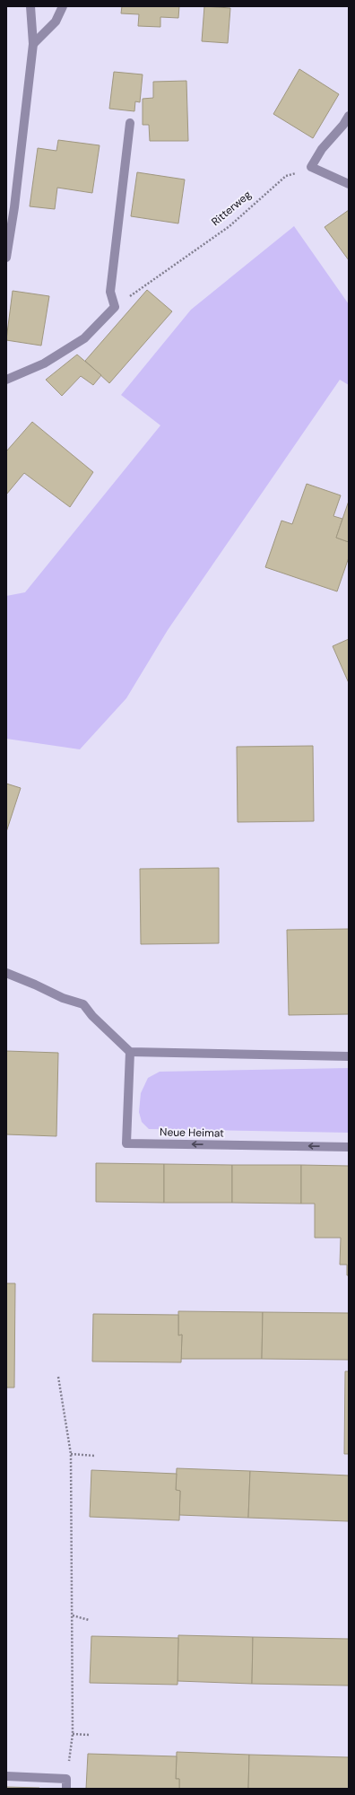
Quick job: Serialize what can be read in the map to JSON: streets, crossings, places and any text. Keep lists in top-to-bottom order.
{
  "streets": {
    "street": ["Neue Heimat"],
    "path": ["Ritterweg"]
  }
}
